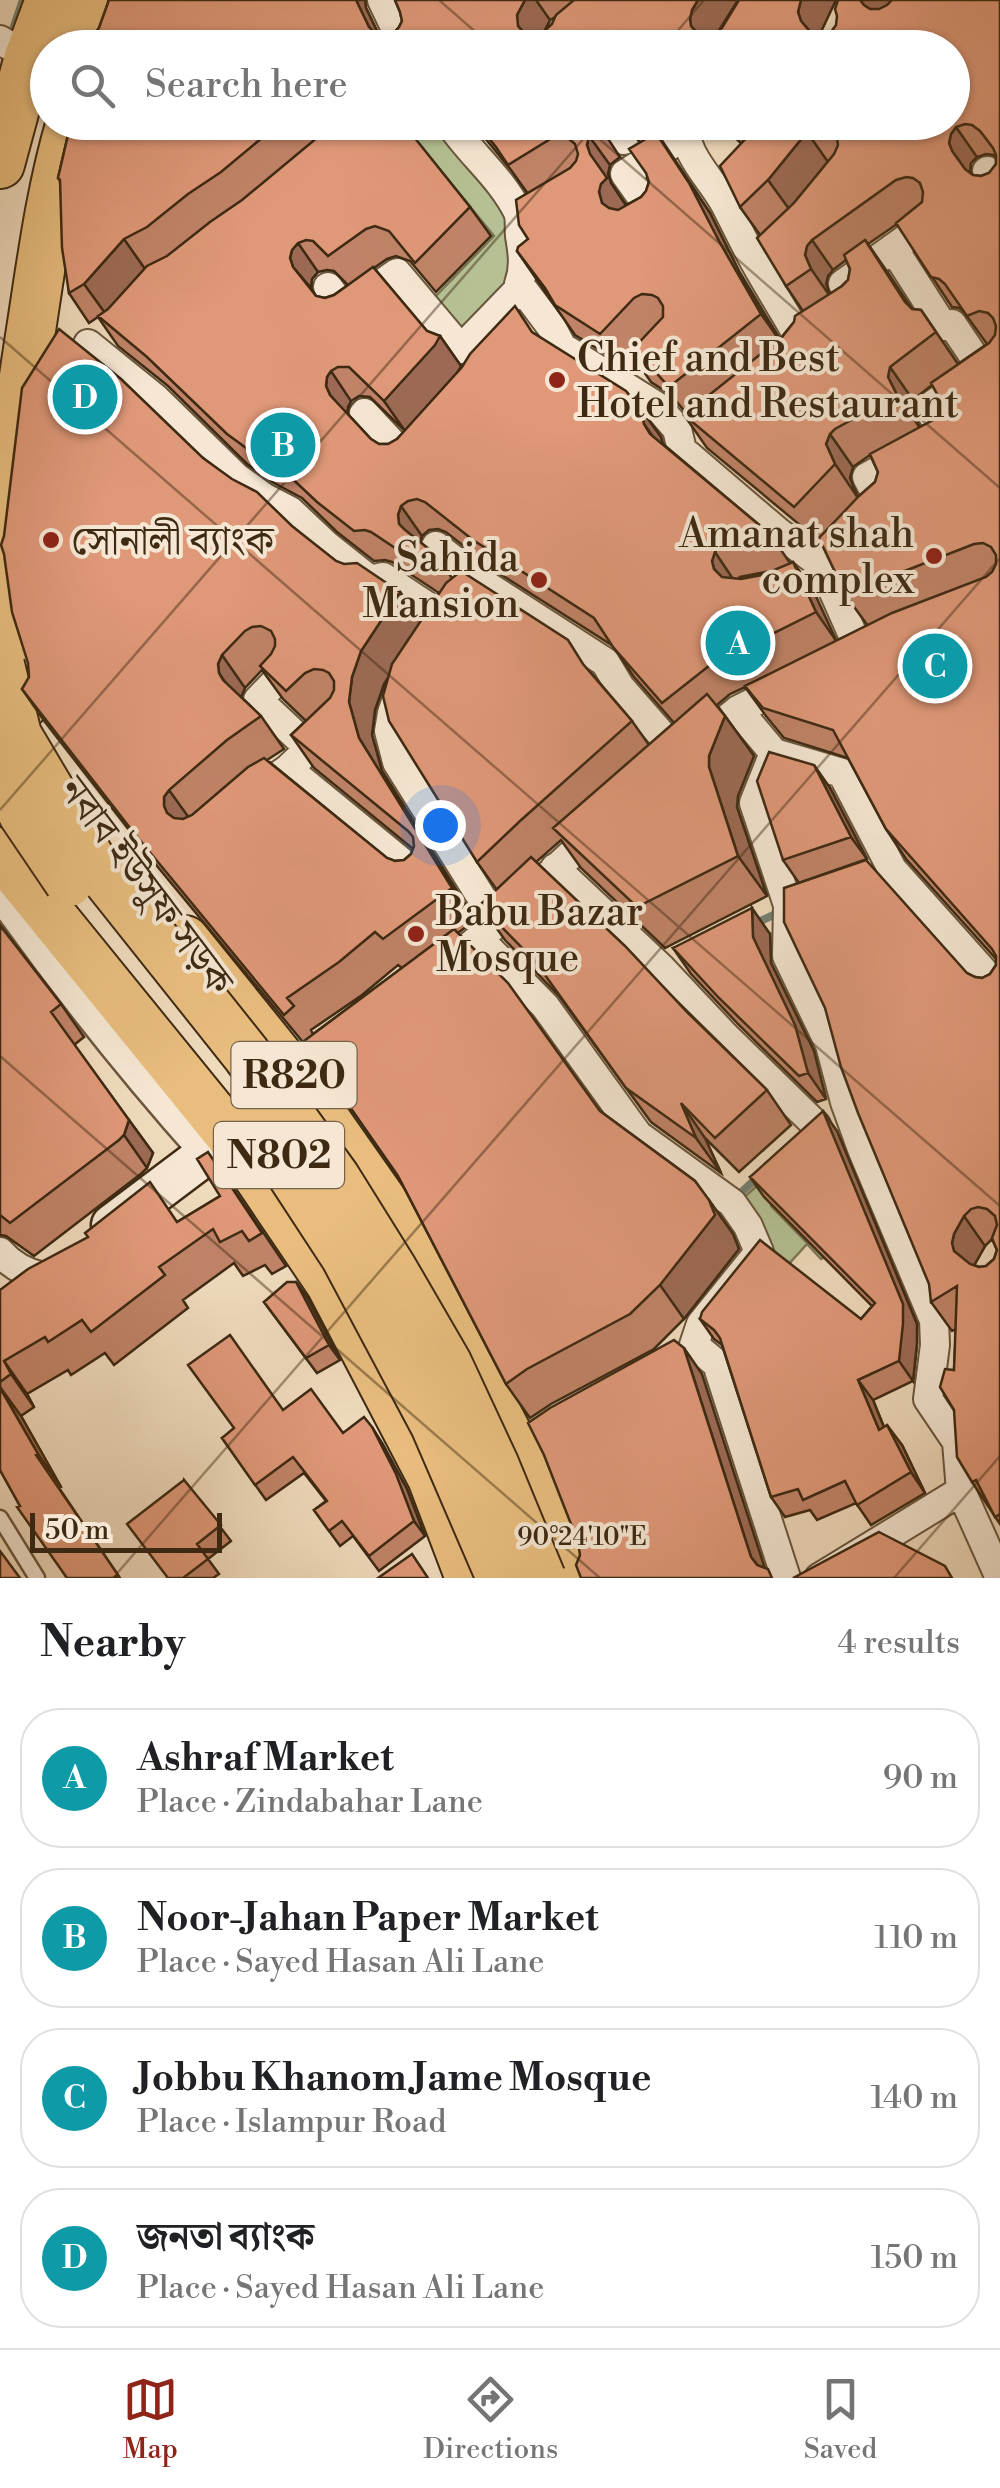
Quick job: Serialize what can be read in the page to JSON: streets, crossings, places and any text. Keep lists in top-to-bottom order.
{
  "streets": {
    "highway": ["নবাব ইউসুফ সড়ক", "R820", "N802"]
  },
  "crossings": [
    ["নবাব ইউসুফ সড়ক", "N802"]
  ],
  "places": [
    "Chief and Best Hotel and Restaurant",
    "সোনালী ব্যাংক",
    "Amanat shah complex",
    "Sahida Mansion",
    "Babu Bazar Mosque"
  ],
  "scale_bar": "50 m",
  "page": {
    "search": "Search here",
    "pins": [
      "D",
      "B",
      "A",
      "C"
    ],
    "scale": "50 m",
    "heading": ["Nearby", "4 results"],
    "list": [
      {
        "mark": "A",
        "name": "Ashraf Market",
        "note": "Place · Zindabahar Lane",
        "value": "90 m"
      },
      {
        "mark": "B",
        "name": "Noor-Jahan Paper Market",
        "note": "Place · Sayed Hasan Ali Lane",
        "value": "110 m"
      },
      {
        "mark": "C",
        "name": "Jobbu Khanom Jame Mosque",
        "note": "Place · Islampur Road",
        "value": "140 m"
      },
      {
        "mark": "D",
        "name": "জনতা ব্যাংক",
        "note": "Place · Sayed Hasan Ali Lane",
        "value": "150 m"
      }
    ],
    "nav": ["Map", "Directions", "Saved"]
  },
  "coordinates": ["90°24'10\"E"]
}
